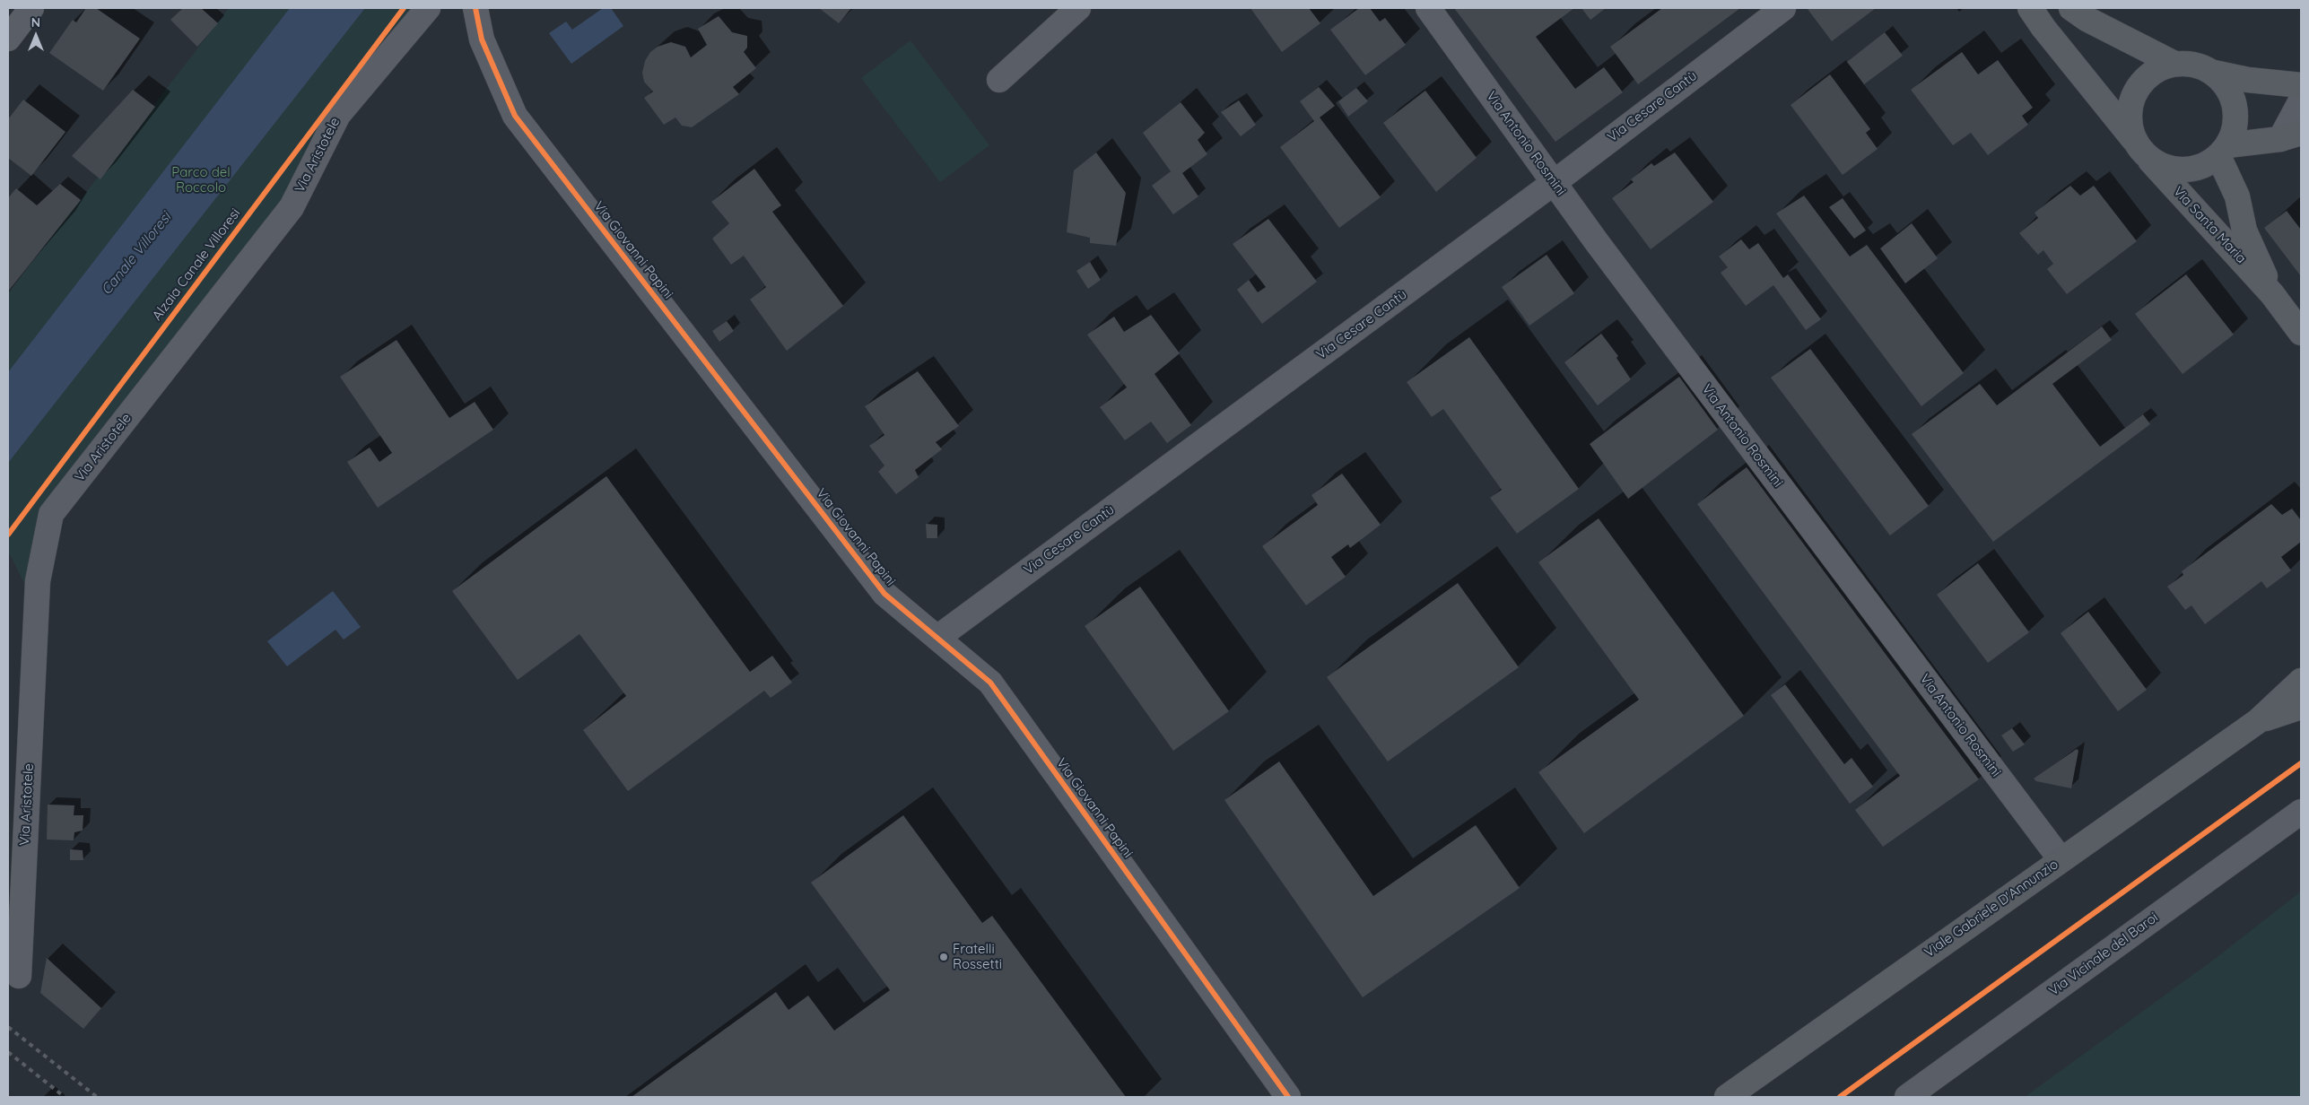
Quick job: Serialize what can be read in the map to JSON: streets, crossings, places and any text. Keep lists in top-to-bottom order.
{
  "streets": {
    "street": [
      "Via Cesare Cantù",
      "Via Antonio Rosmini",
      "Via Aristotele",
      "Via Santa Maria",
      "Via Giovanni Papini",
      "Viale Gabriele D'Annunzio",
      "Via Vicinale del Baroi"
    ],
    "cycle path": ["Alzaia Canale Villoresi"]
  },
  "crossings": [
    ["Via Cesare Cantù", "Via Antonio Rosmini"],
    ["Via Cesare Cantù", "Via Giovanni Papini"],
    ["Via Antonio Rosmini", "Viale Gabriele D'Annunzio"]
  ],
  "water": ["Canale Villoresi"],
  "parks": ["Parco del Roccolo"],
  "places": ["Fratelli Rossetti"],
  "north": "top"
}
